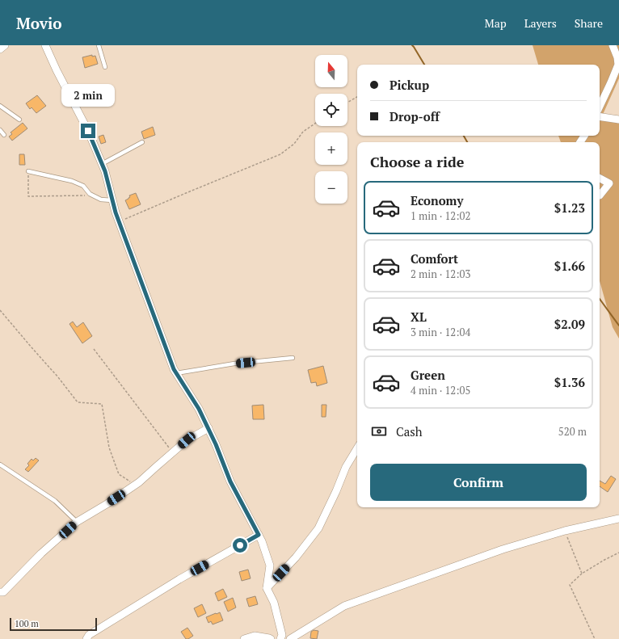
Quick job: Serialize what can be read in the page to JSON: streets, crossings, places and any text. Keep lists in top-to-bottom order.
{
  "scale_bar": "100 m",
  "north": "top",
  "page": {
    "header": "Movio",
    "nav": ["Map", "Layers", "Share"],
    "map_buttons": ["+", "−"],
    "banner": ["Pickup", "Drop-off"],
    "bubble": "2 min",
    "heading": "Choose a ride",
    "list": [
      {
        "name": "Economy",
        "note": "1 min · 12:02",
        "value": "$1.23"
      },
      {
        "name": "Comfort",
        "note": "2 min · 12:03",
        "value": "$1.66"
      },
      {
        "name": "XL",
        "note": "3 min · 12:04",
        "value": "$2.09"
      },
      {
        "name": "Green",
        "note": "4 min · 12:05",
        "value": "$1.36"
      }
    ],
    "pay": ["Cash", "520 m"],
    "buttons": "Confirm",
    "scale": "100 m"
  }
}
